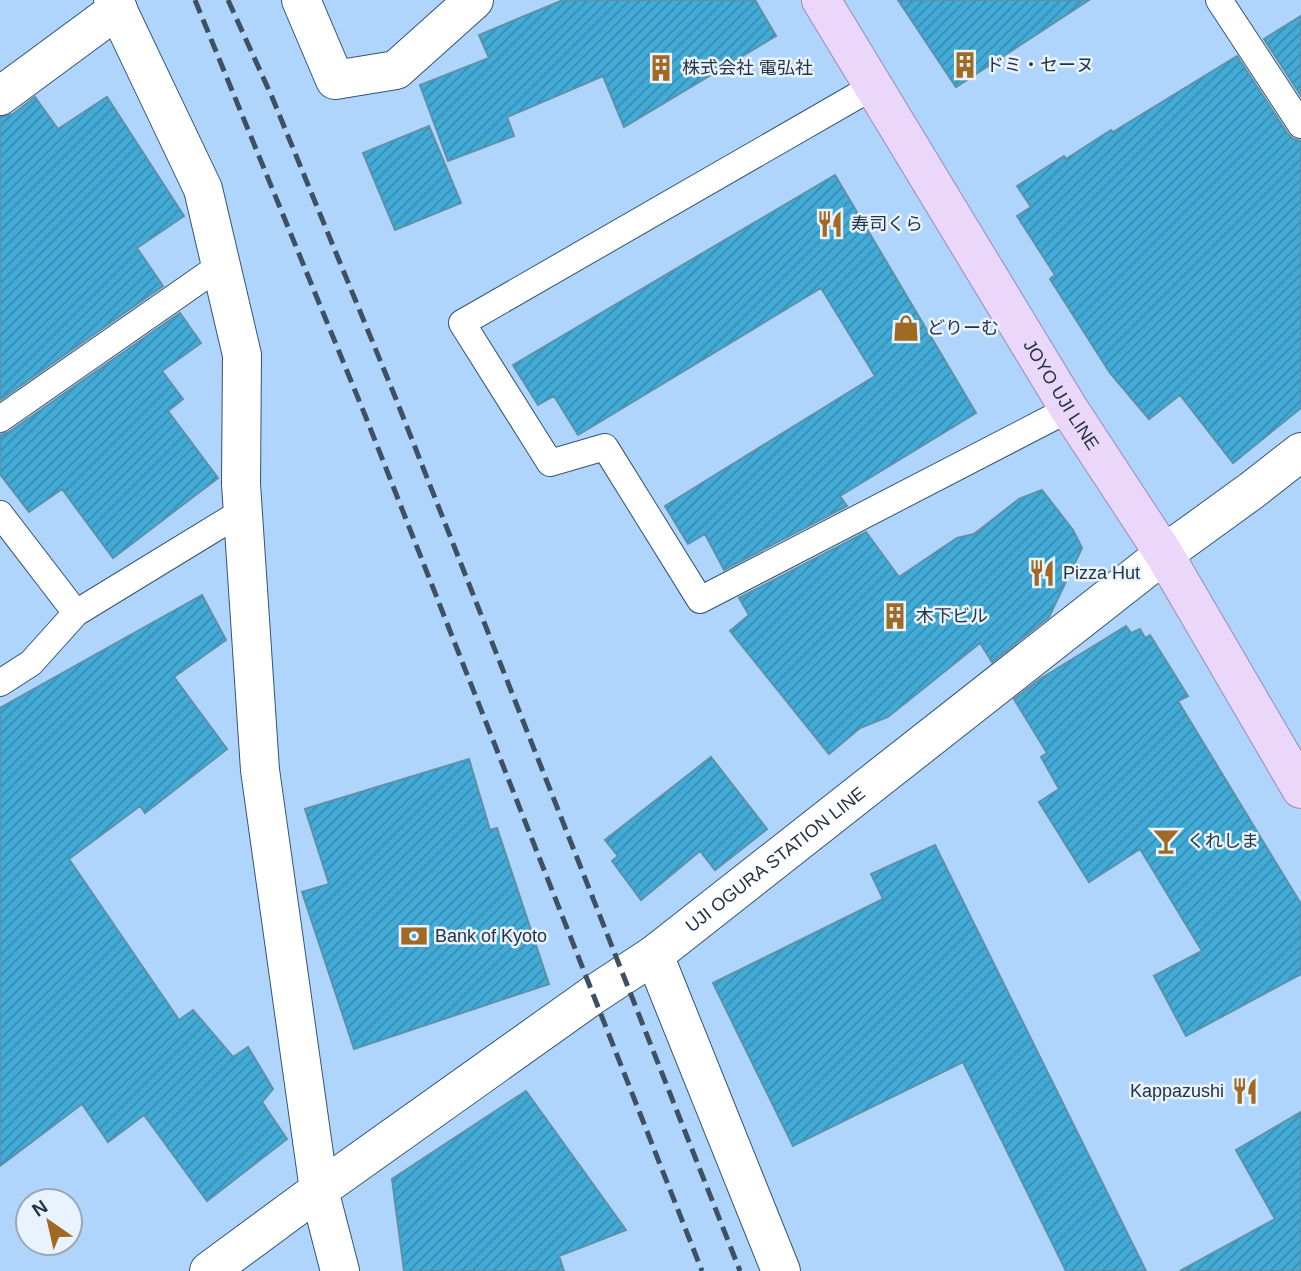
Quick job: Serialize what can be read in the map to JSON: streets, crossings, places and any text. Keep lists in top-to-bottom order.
{
  "streets": {
    "main road": ["JOYO UJI LINE"],
    "street": ["UJI OGURA STATION LINE"]
  },
  "crossings": [
    ["JOYO UJI LINE", "UJI OGURA STATION LINE"]
  ],
  "places": {
    "building": ["ドミ・セーヌ", "株式会社 電弘社", "木下ビル"],
    "restaurant": ["寿司くら", "Pizza Hut", "Kappazushi"],
    "shop": ["どりーむ"],
    "bar": ["くれしま"],
    "bank": ["Bank of Kyoto"]
  },
  "north": "top left"
}
